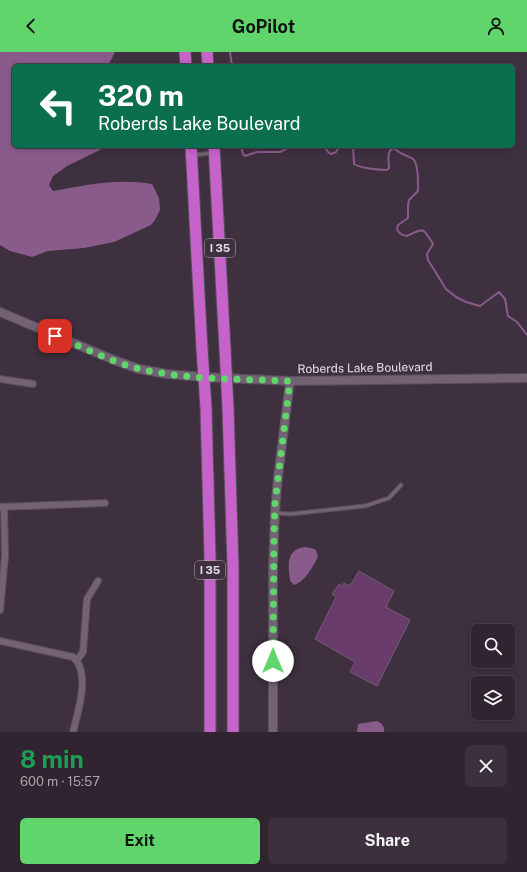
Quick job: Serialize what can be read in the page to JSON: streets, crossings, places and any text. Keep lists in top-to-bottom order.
{
  "streets": {
    "highway": ["I 35"],
    "street": ["Roberds Lake Boulevard"]
  },
  "page": {
    "header": "GoPilot",
    "turn": ["320 m", "Roberds Lake Boulevard"],
    "heading": ["8 min", "600 m · 15:57"],
    "buttons": ["Exit", "Share"]
  }
}
